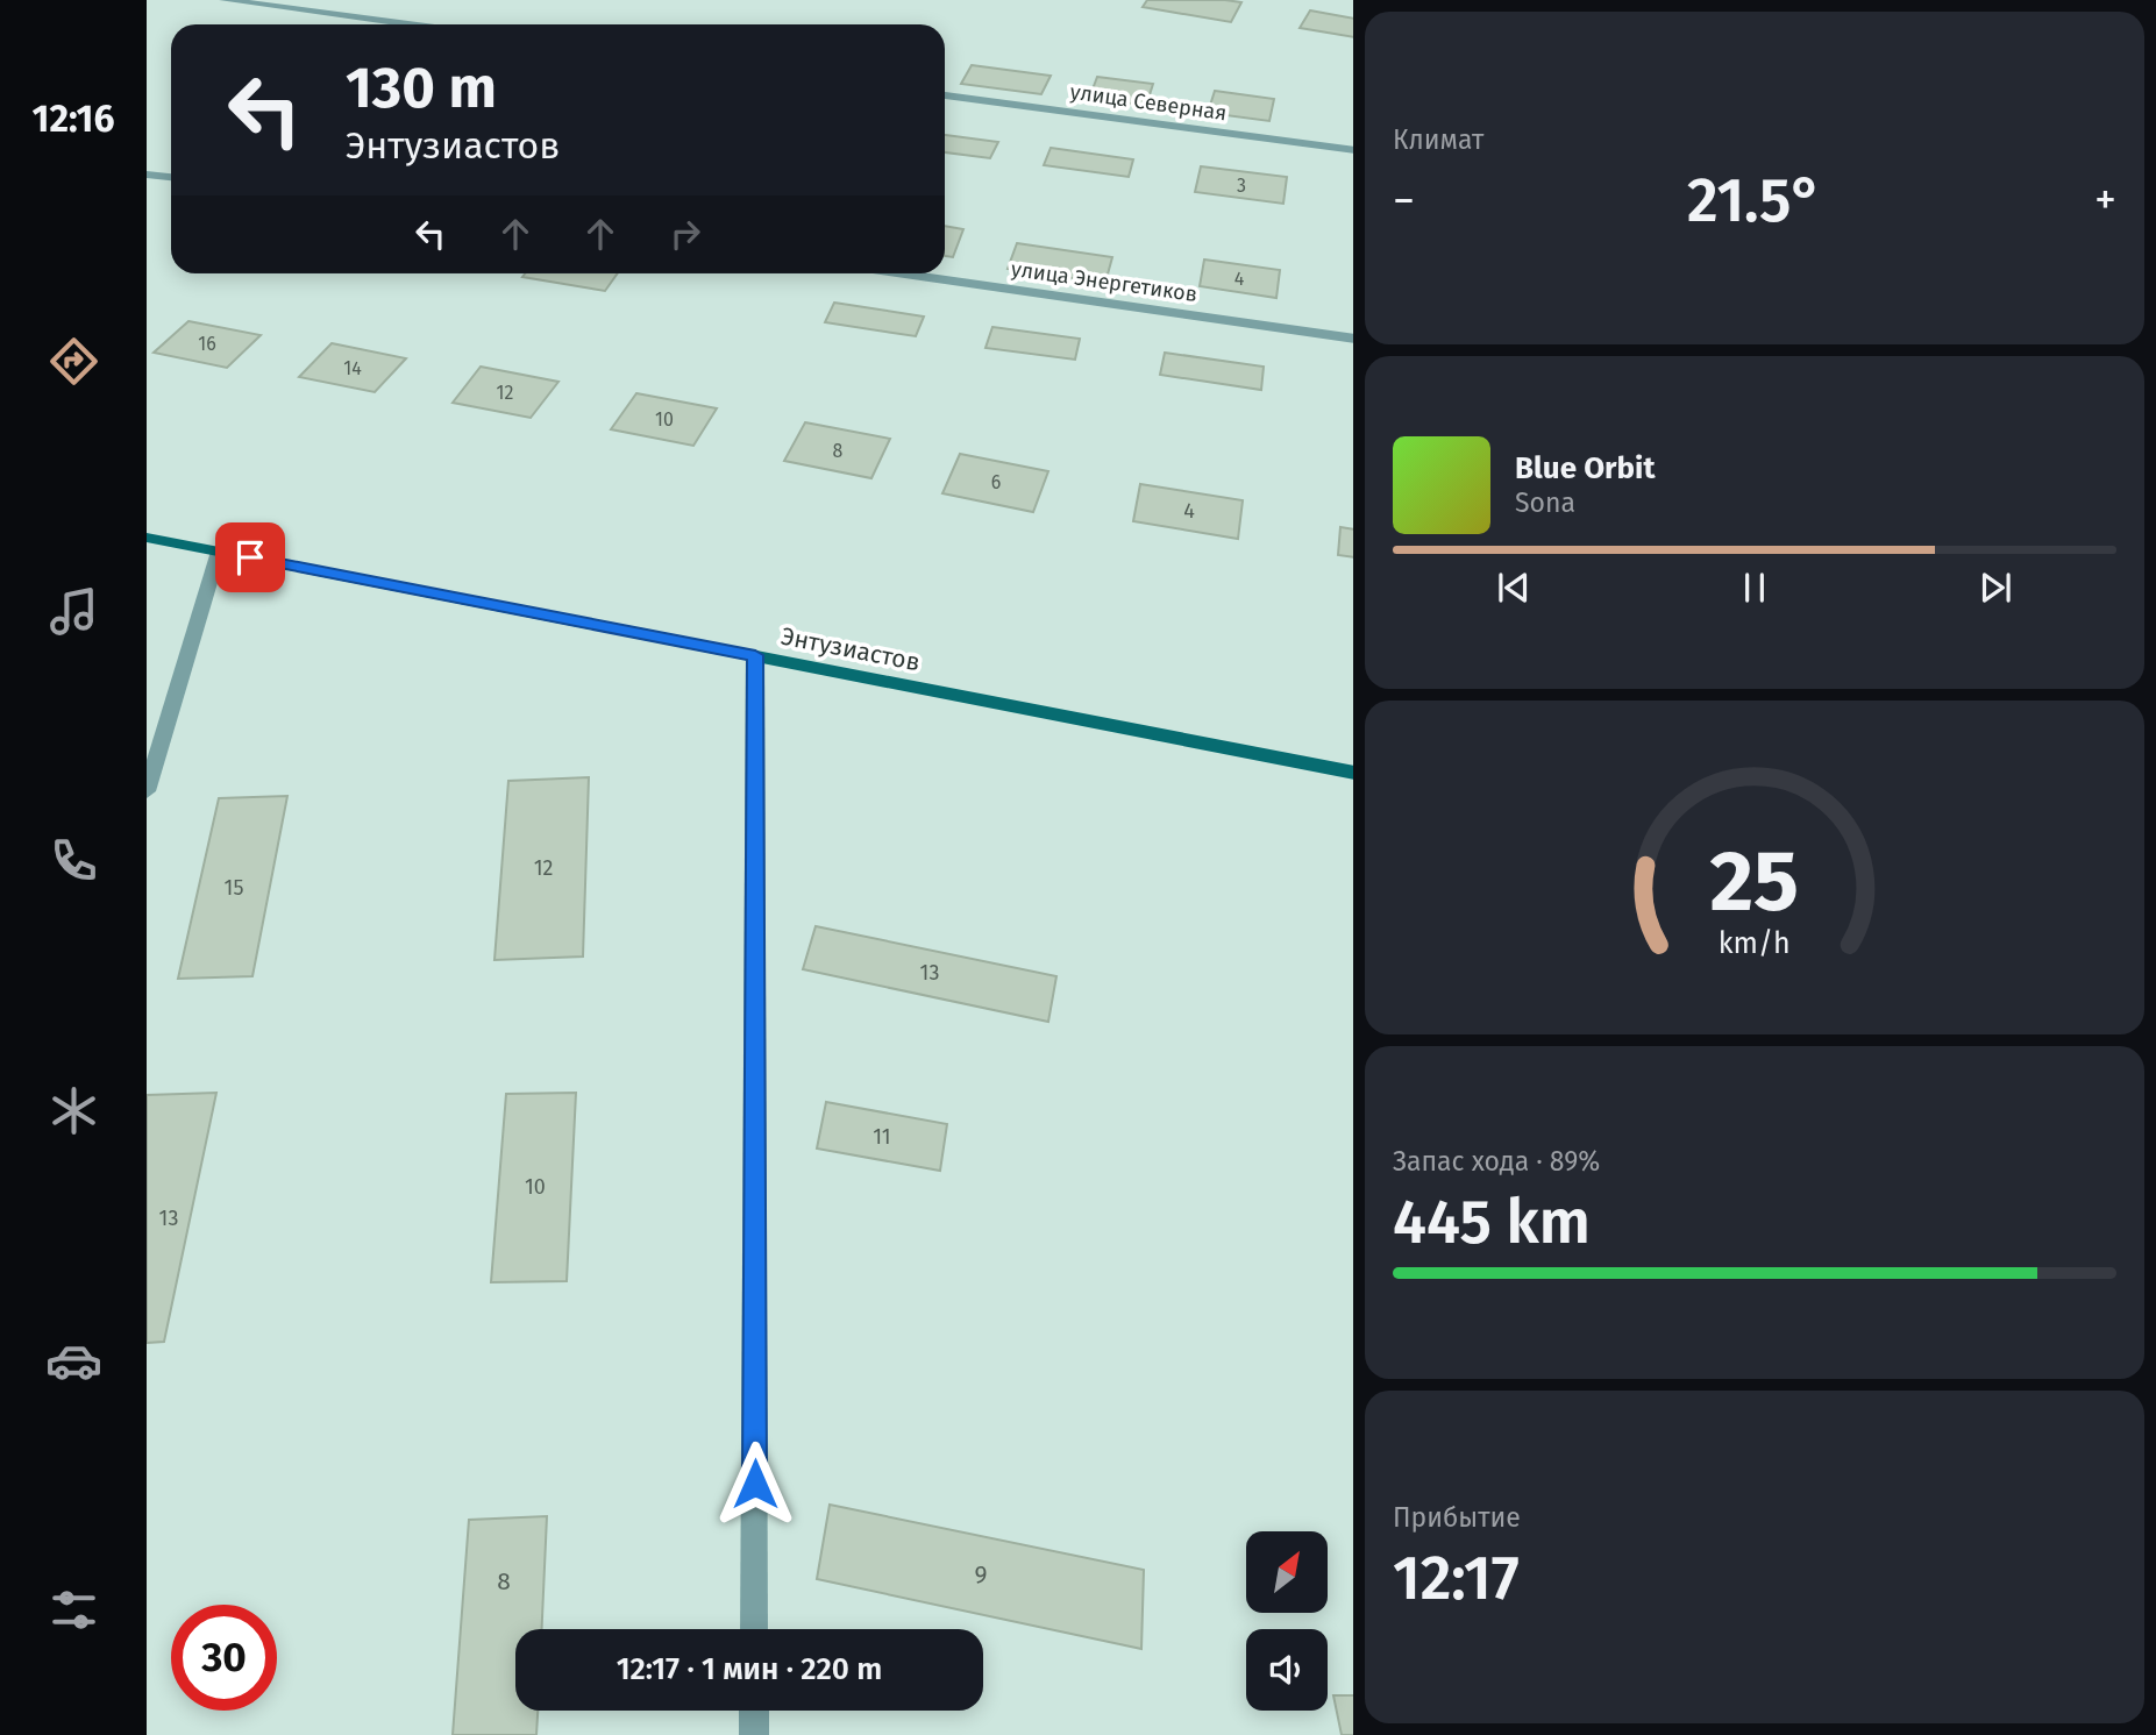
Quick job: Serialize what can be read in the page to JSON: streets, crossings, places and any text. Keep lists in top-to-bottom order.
{
  "streets": {
    "main road": ["Энтузиастов"],
    "street": ["улица Северная", "улица Энергетиков"]
  },
  "house_numbers": [
    "3",
    "4",
    "16",
    "14",
    "12",
    "10",
    "8",
    "6",
    "4",
    "12",
    "15",
    "13",
    "11",
    "10",
    "13",
    "9",
    "8"
  ],
  "north": "top right",
  "page": {
    "tabs": "12:16",
    "tile": [
      "Климат",
      ["Запас хода · 89%", "445 km"],
      ["Прибытие", "12:17"]
    ],
    "turn": ["130 m", "Энтузиастов"],
    "heat": ["−", "21.5°", "+"],
    "song": ["Blue Orbit", "Sona"],
    "limit": "30",
    "trip": "12:17 · 1 мин · 220 m",
    "gauge": ["25", "km/h"]
  }
}
